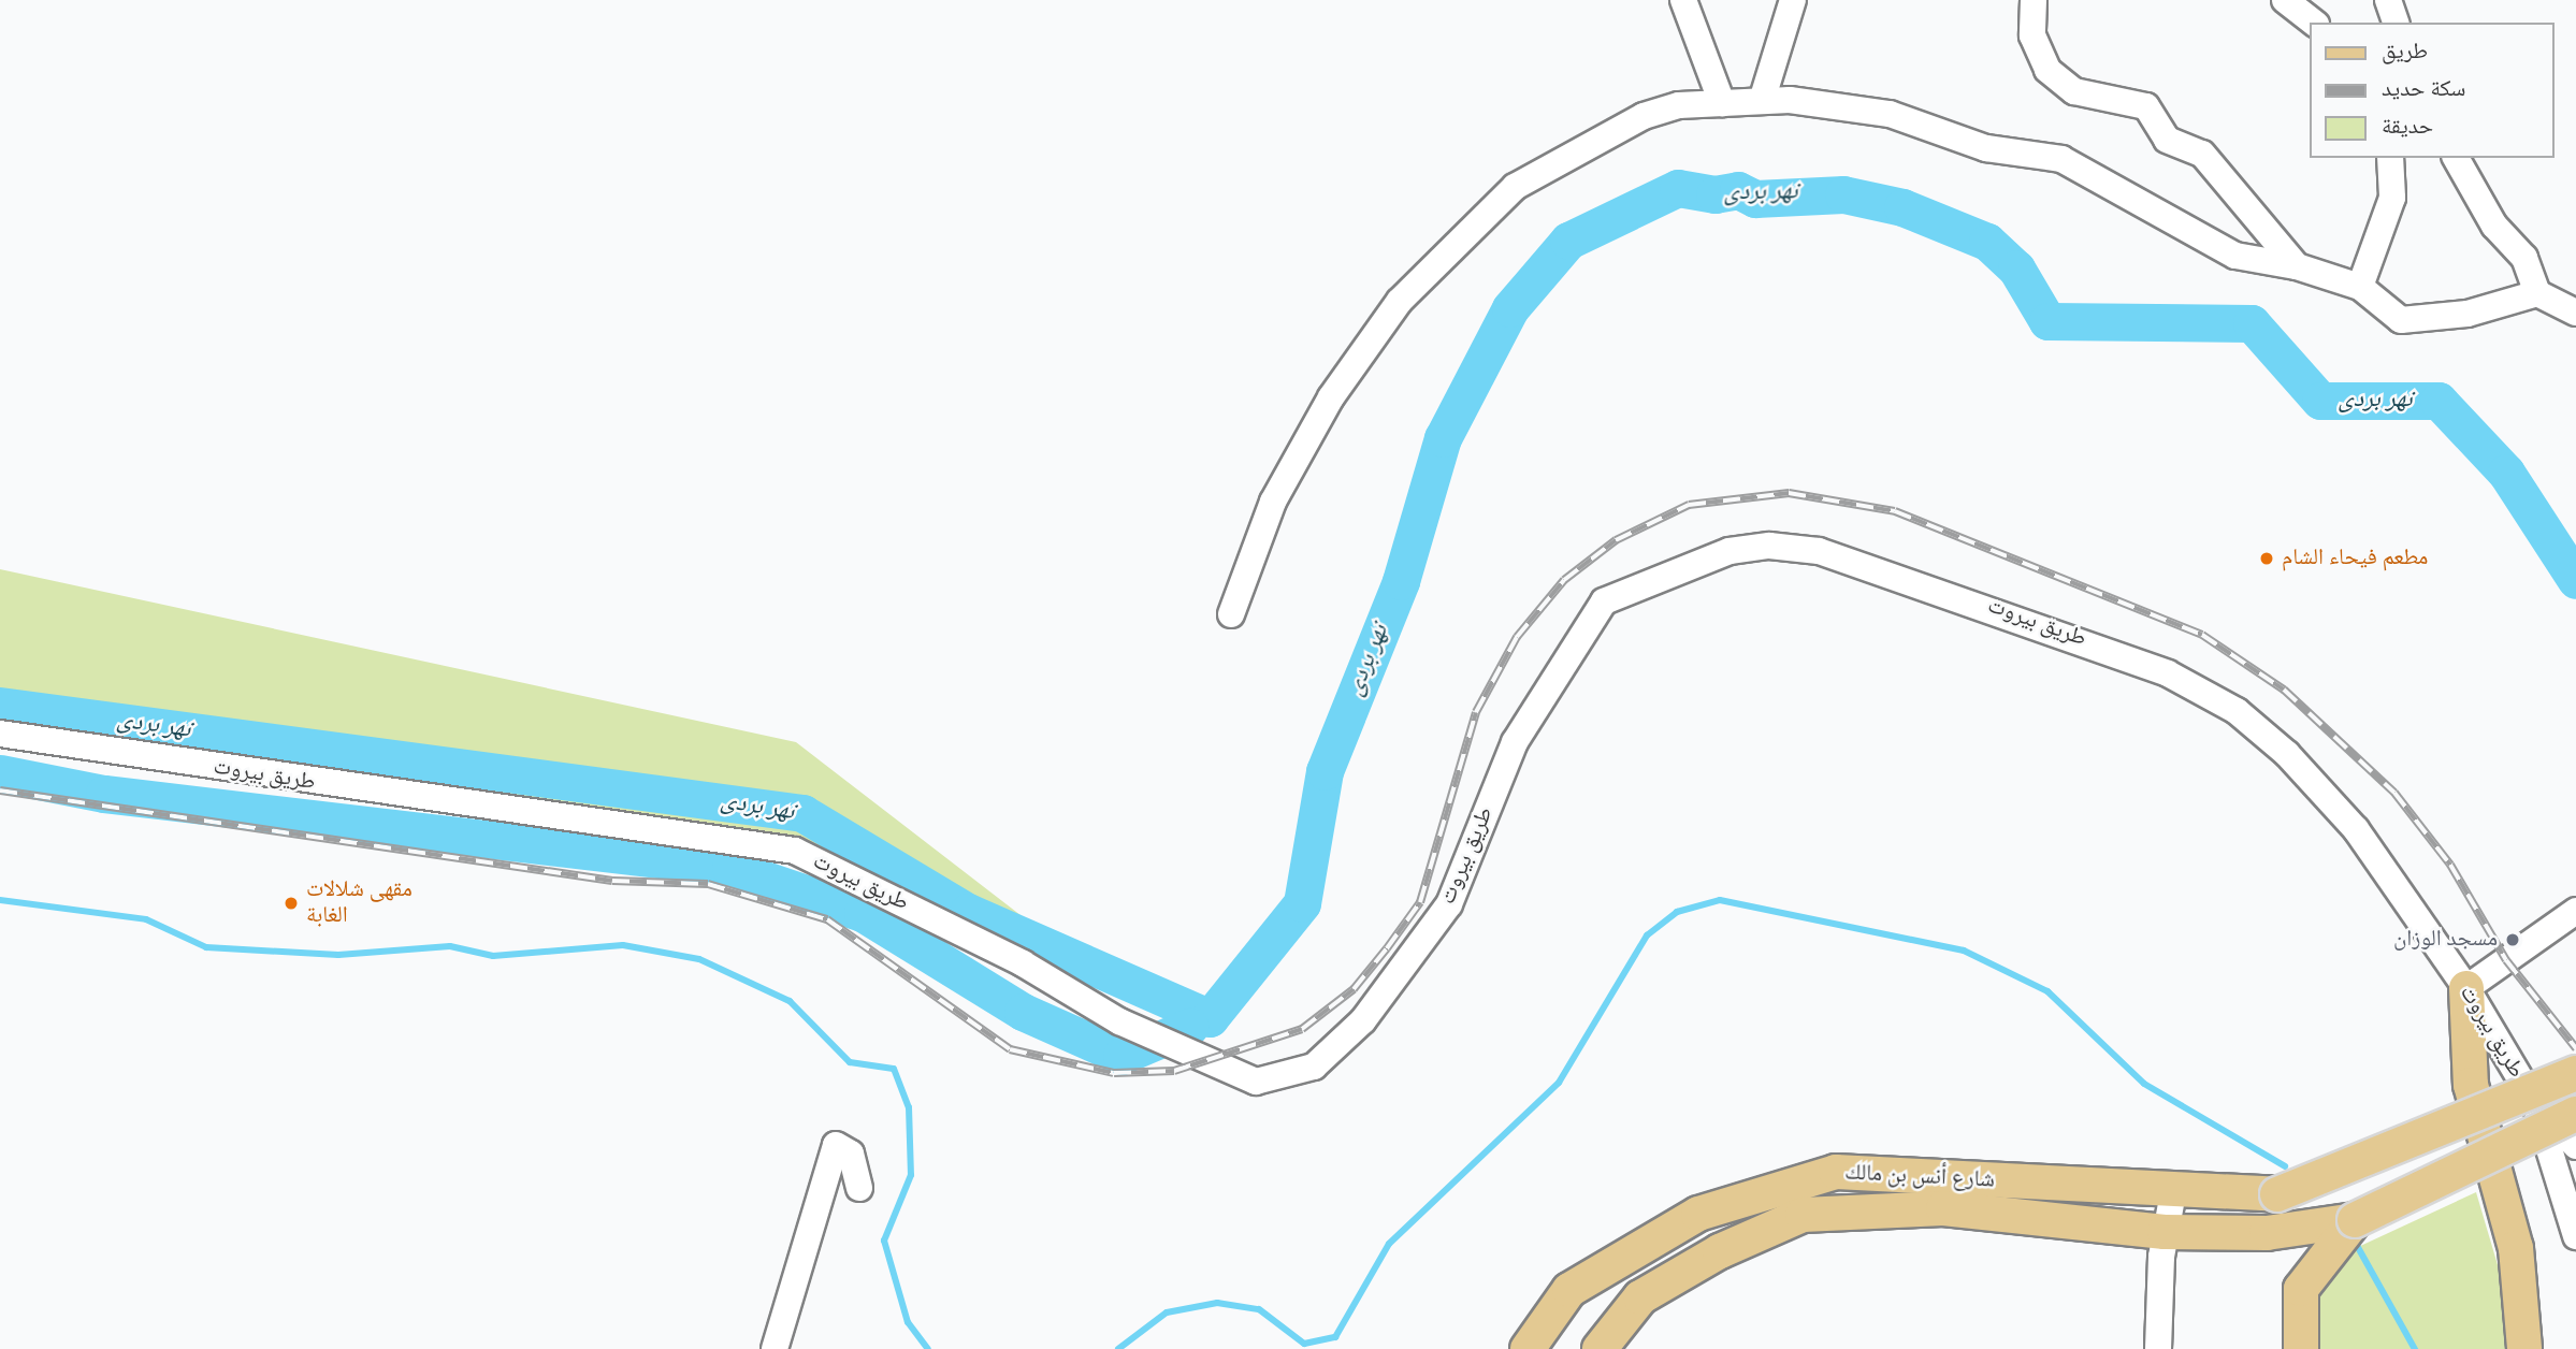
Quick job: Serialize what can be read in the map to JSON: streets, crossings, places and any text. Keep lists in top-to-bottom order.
{
  "streets": {
    "main road": ["شارع أنس بن مالك"],
    "street": ["طريق بيروت"]
  },
  "water": ["نهر بردى"],
  "places": ["مطعم فيحاء الشام", "مقهى شلالات الغابة", "مسجد الوزان"],
  "legend": ["طريق", "سكة حديد", "حديقة"]
}
